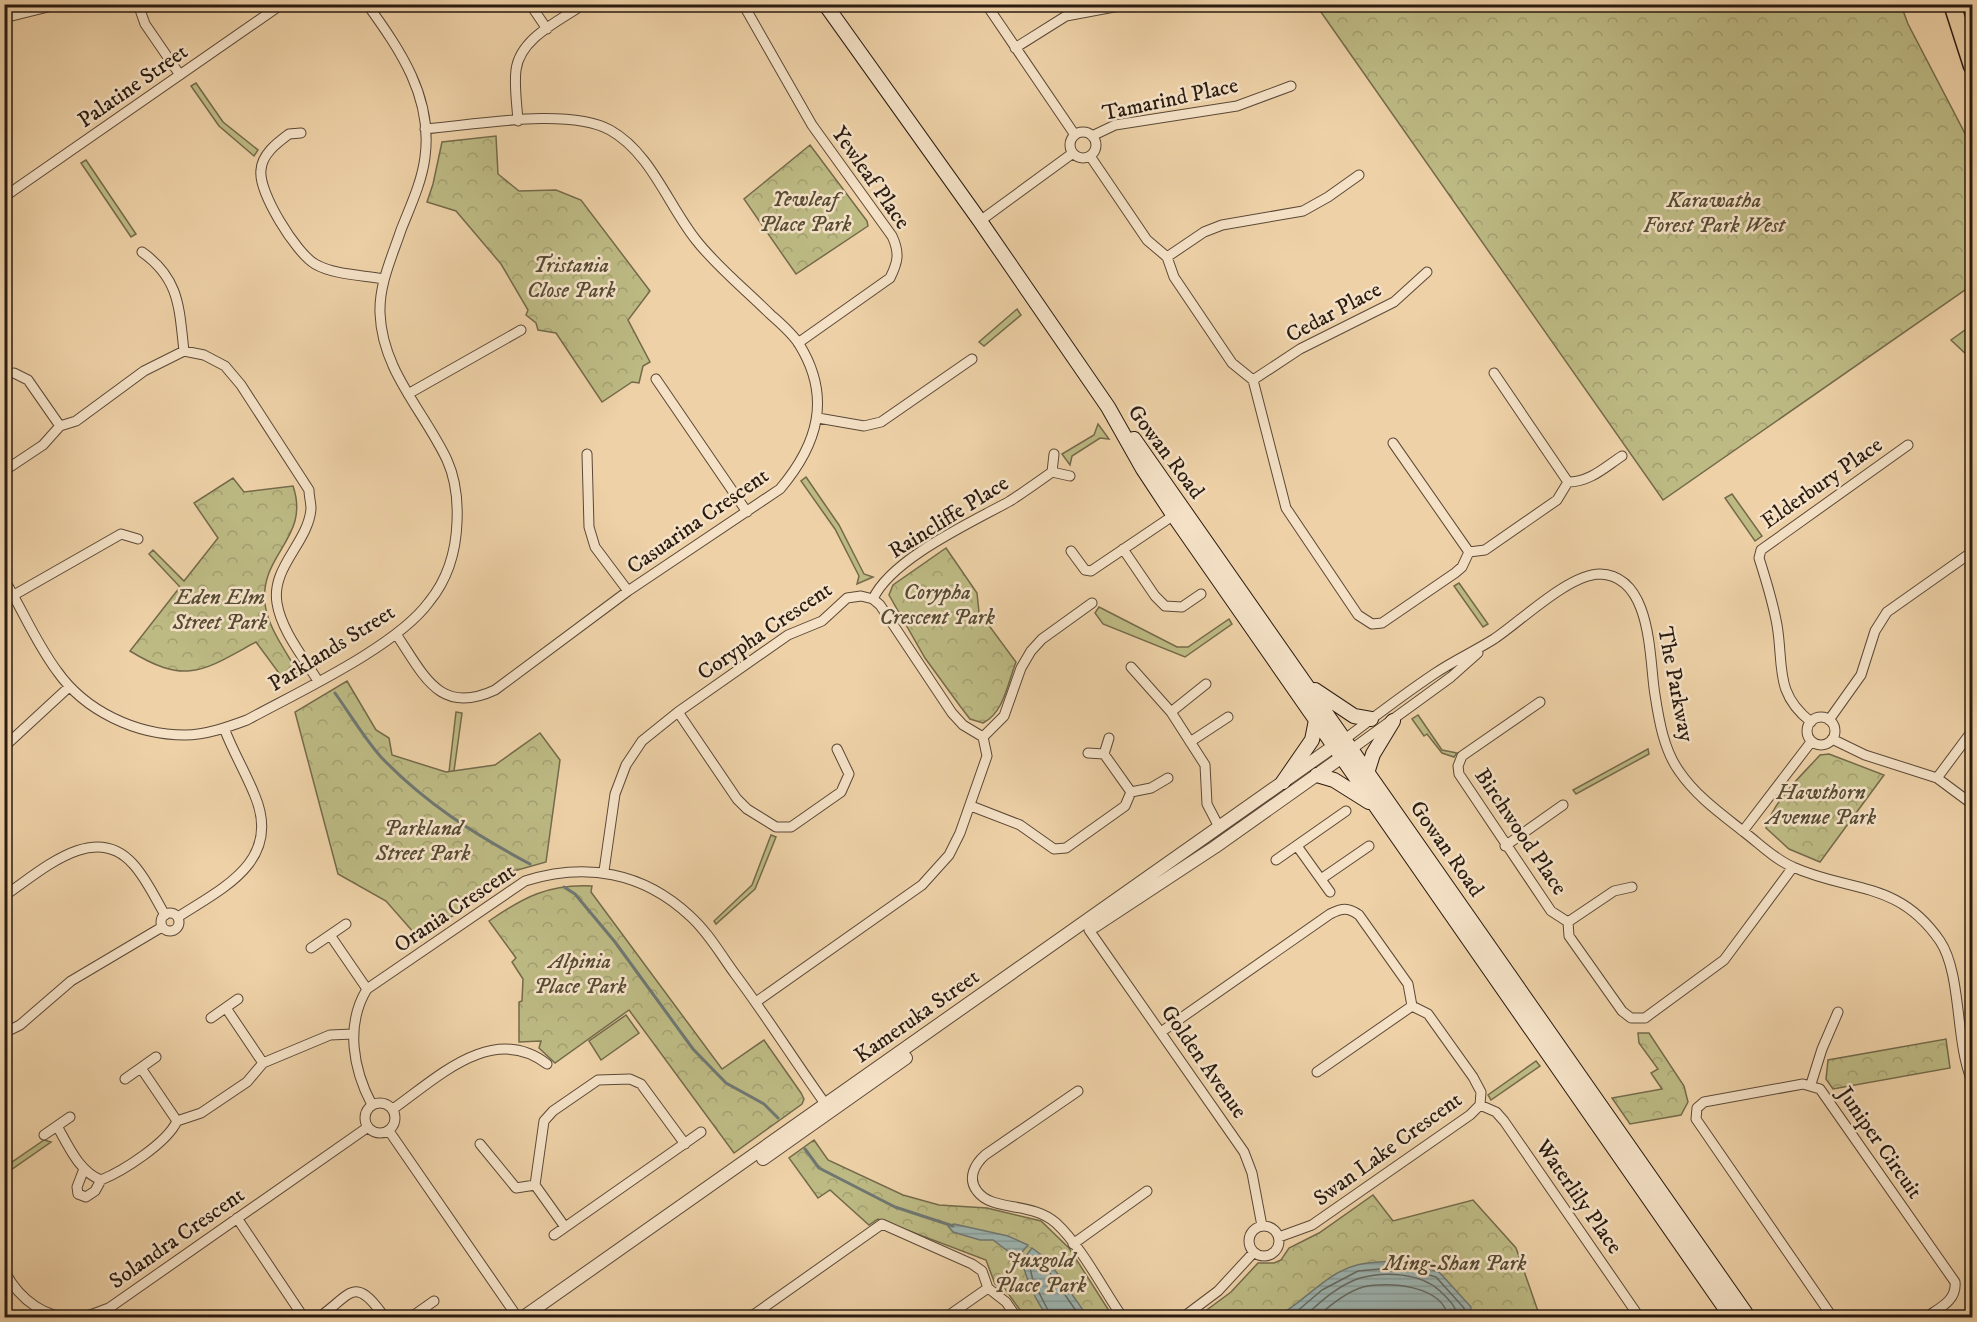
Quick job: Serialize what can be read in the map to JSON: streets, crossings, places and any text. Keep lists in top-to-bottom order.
{
  "streets": {
    "main road": ["Gowan Road"],
    "street": [
      "Palatine Street",
      "Tamarind Place",
      "Yewleaf Place",
      "Cedar Place",
      "Elderbury Place",
      "Raincliffe Place",
      "Casuarina Crescent",
      "Corypha Crescent",
      "Parklands Street",
      "The Parkway",
      "Birchwood Place",
      "Orania Crescent",
      "Kameruka Street",
      "Golden Avenue",
      "Juniper Circuit",
      "Swan Lake Crescent",
      "Waterlily Place",
      "Solandra Crescent"
    ]
  },
  "crossings": [
    ["Yewleaf Place", "Casuarina Crescent"],
    ["Gowan Road", "The Parkway"],
    ["Gowan Road", "Kameruka Street"],
    ["Raincliffe Place", "Corypha Crescent"],
    ["Casuarina Crescent", "Parklands Street"],
    ["Corypha Crescent", "Orania Crescent"],
    ["The Parkway", "Birchwood Place"],
    ["The Parkway", "Kameruka Street"],
    ["Orania Crescent", "Kameruka Street"],
    ["Kameruka Street", "Golden Avenue"],
    ["Golden Avenue", "Swan Lake Crescent"],
    ["Swan Lake Crescent", "Waterlily Place"]
  ],
  "parks": [
    "Yewleaf Place Park",
    "Karawatha Forest Park West",
    "Tristania Close Park",
    "Corypha Crescent Park",
    "Eden Elm Street Park",
    "Hawthorn Avenue Park",
    "Parkland Street Park",
    "Alpinia Place Park",
    "Juxgold Place Park",
    "Ming-Shan Park"
  ]
}
